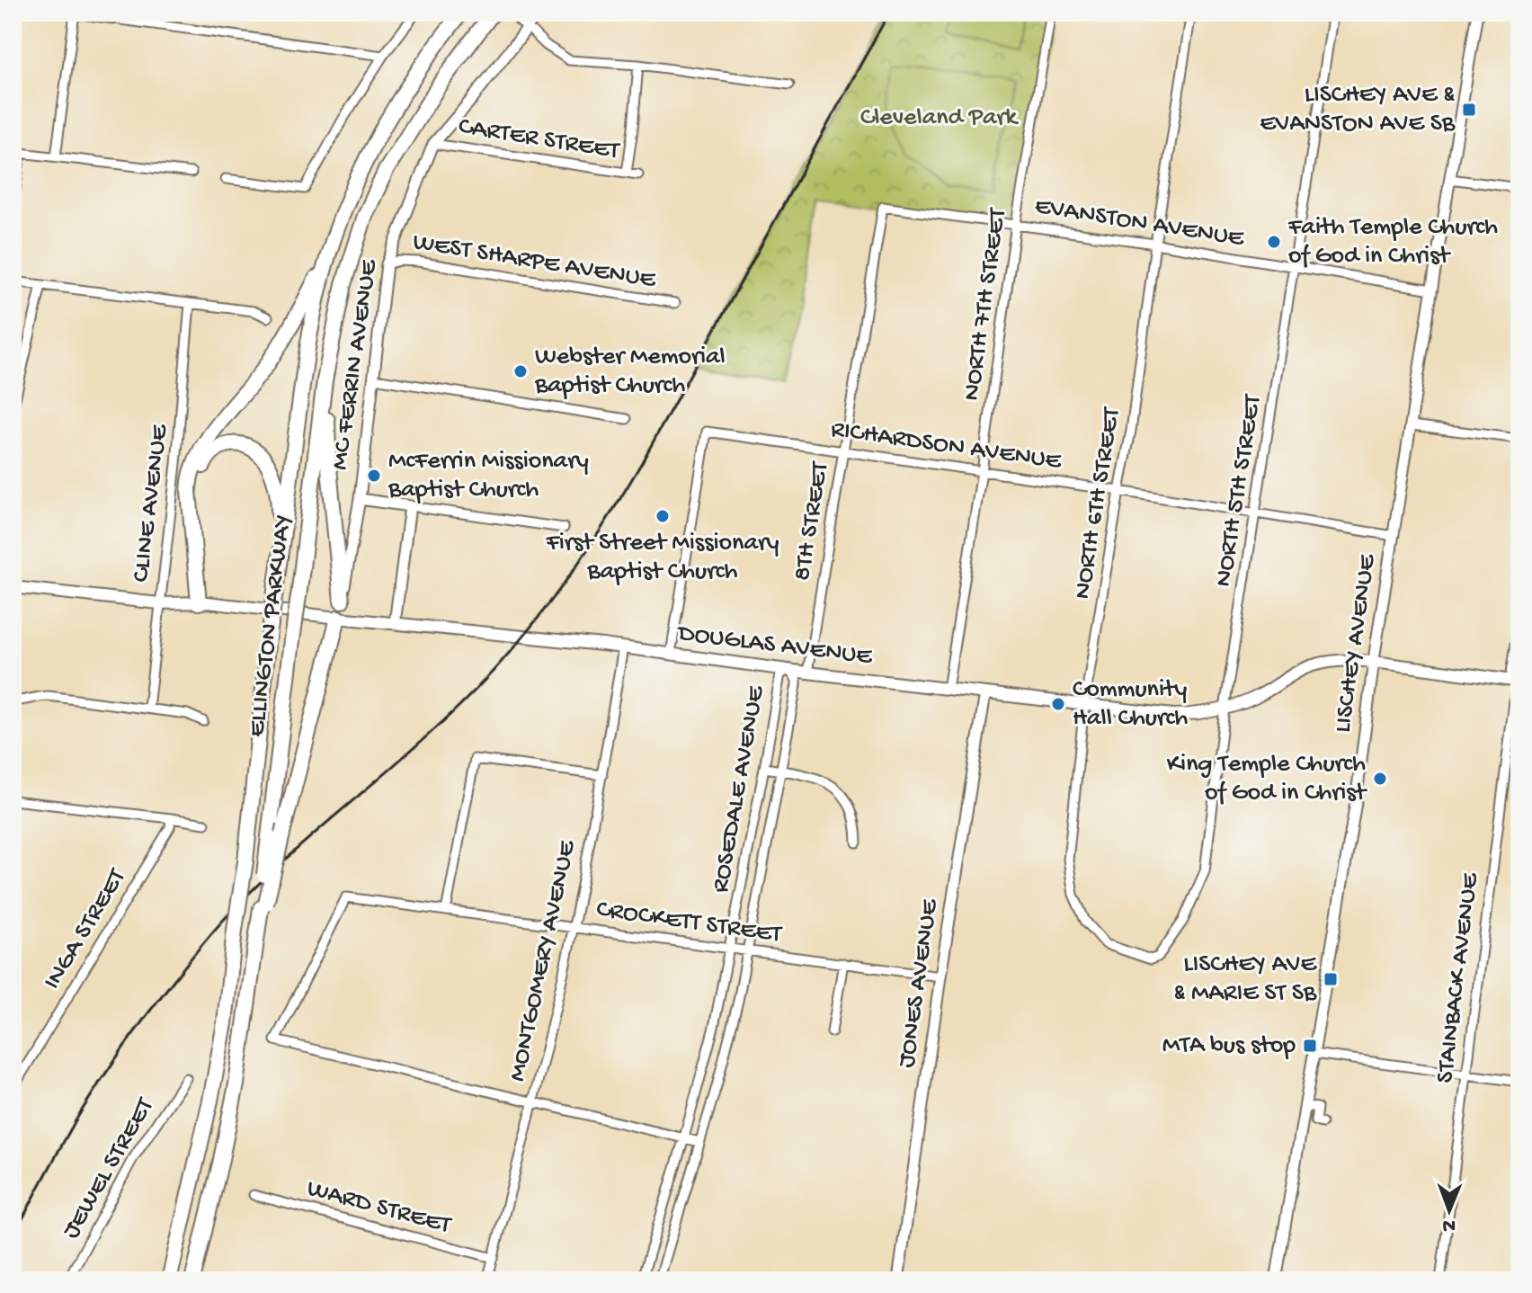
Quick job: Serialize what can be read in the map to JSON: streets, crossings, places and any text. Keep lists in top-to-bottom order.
{
  "streets": {
    "highway": ["ELLINGTON PARKWAY"],
    "main road": ["MC FERRIN AVENUE", "DOUGLAS AVENUE"],
    "street": [
      "CARTER STREET",
      "EVANSTON AVENUE",
      "WEST SHARPE AVENUE",
      "NORTH 7TH STREET",
      "RICHARDSON AVENUE",
      "NORTH 5TH STREET",
      "CLINE AVENUE",
      "NORTH 6TH STREET",
      "8TH STREET",
      "LISCHEY AVENUE",
      "ROSEDALE AVENUE",
      "CROCKETT STREET",
      "INGA STREET",
      "MONTGOMERY AVENUE",
      "STAINBACK AVENUE",
      "JONES AVENUE",
      "JEWEL STREET",
      "WARD STREET"
    ]
  },
  "crossings": [
    ["CARTER STREET", "MC FERRIN AVENUE"],
    ["EVANSTON AVENUE", "NORTH 7TH STREET"],
    ["EVANSTON AVENUE", "NORTH 5TH STREET"],
    ["EVANSTON AVENUE", "NORTH 6TH STREET"],
    ["EVANSTON AVENUE", "8TH STREET"],
    ["EVANSTON AVENUE", "LISCHEY AVENUE"],
    ["WEST SHARPE AVENUE", "MC FERRIN AVENUE"],
    ["NORTH 7TH STREET", "RICHARDSON AVENUE"],
    ["NORTH 7TH STREET", "DOUGLAS AVENUE"],
    ["MC FERRIN AVENUE", "DOUGLAS AVENUE"],
    ["RICHARDSON AVENUE", "NORTH 5TH STREET"],
    ["RICHARDSON AVENUE", "NORTH 6TH STREET"],
    ["RICHARDSON AVENUE", "8TH STREET"],
    ["RICHARDSON AVENUE", "LISCHEY AVENUE"],
    ["RICHARDSON AVENUE", "DOUGLAS AVENUE"],
    ["NORTH 5TH STREET", "NORTH 6TH STREET"],
    ["NORTH 5TH STREET", "DOUGLAS AVENUE"],
    ["CLINE AVENUE", "DOUGLAS AVENUE"],
    ["NORTH 6TH STREET", "DOUGLAS AVENUE"],
    ["8TH STREET", "DOUGLAS AVENUE"],
    ["LISCHEY AVENUE", "DOUGLAS AVENUE"],
    ["DOUGLAS AVENUE", "ROSEDALE AVENUE"],
    ["DOUGLAS AVENUE", "MONTGOMERY AVENUE"],
    ["DOUGLAS AVENUE", "STAINBACK AVENUE"],
    ["DOUGLAS AVENUE", "JONES AVENUE"],
    ["ROSEDALE AVENUE", "CROCKETT STREET"],
    ["CROCKETT STREET", "MONTGOMERY AVENUE"],
    ["CROCKETT STREET", "JONES AVENUE"],
    ["MONTGOMERY AVENUE", "WARD STREET"]
  ],
  "parks": ["Cleveland Park"],
  "places": {
    "transit": ["LISCHEY AVE & EVANSTON AVE SB", "LISCHEY AVE & MARIE ST SB", "MTA bus stop"],
    "other": [
      "Faith Temple Church of God in Christ",
      "Webster Memorial Baptist Church",
      "McFerrin Missionary Baptist Church",
      "First Street Missionary Baptist Church",
      "Community Hall Church",
      "King Temple Church of God in Christ"
    ]
  },
  "north": "bottom"
}
